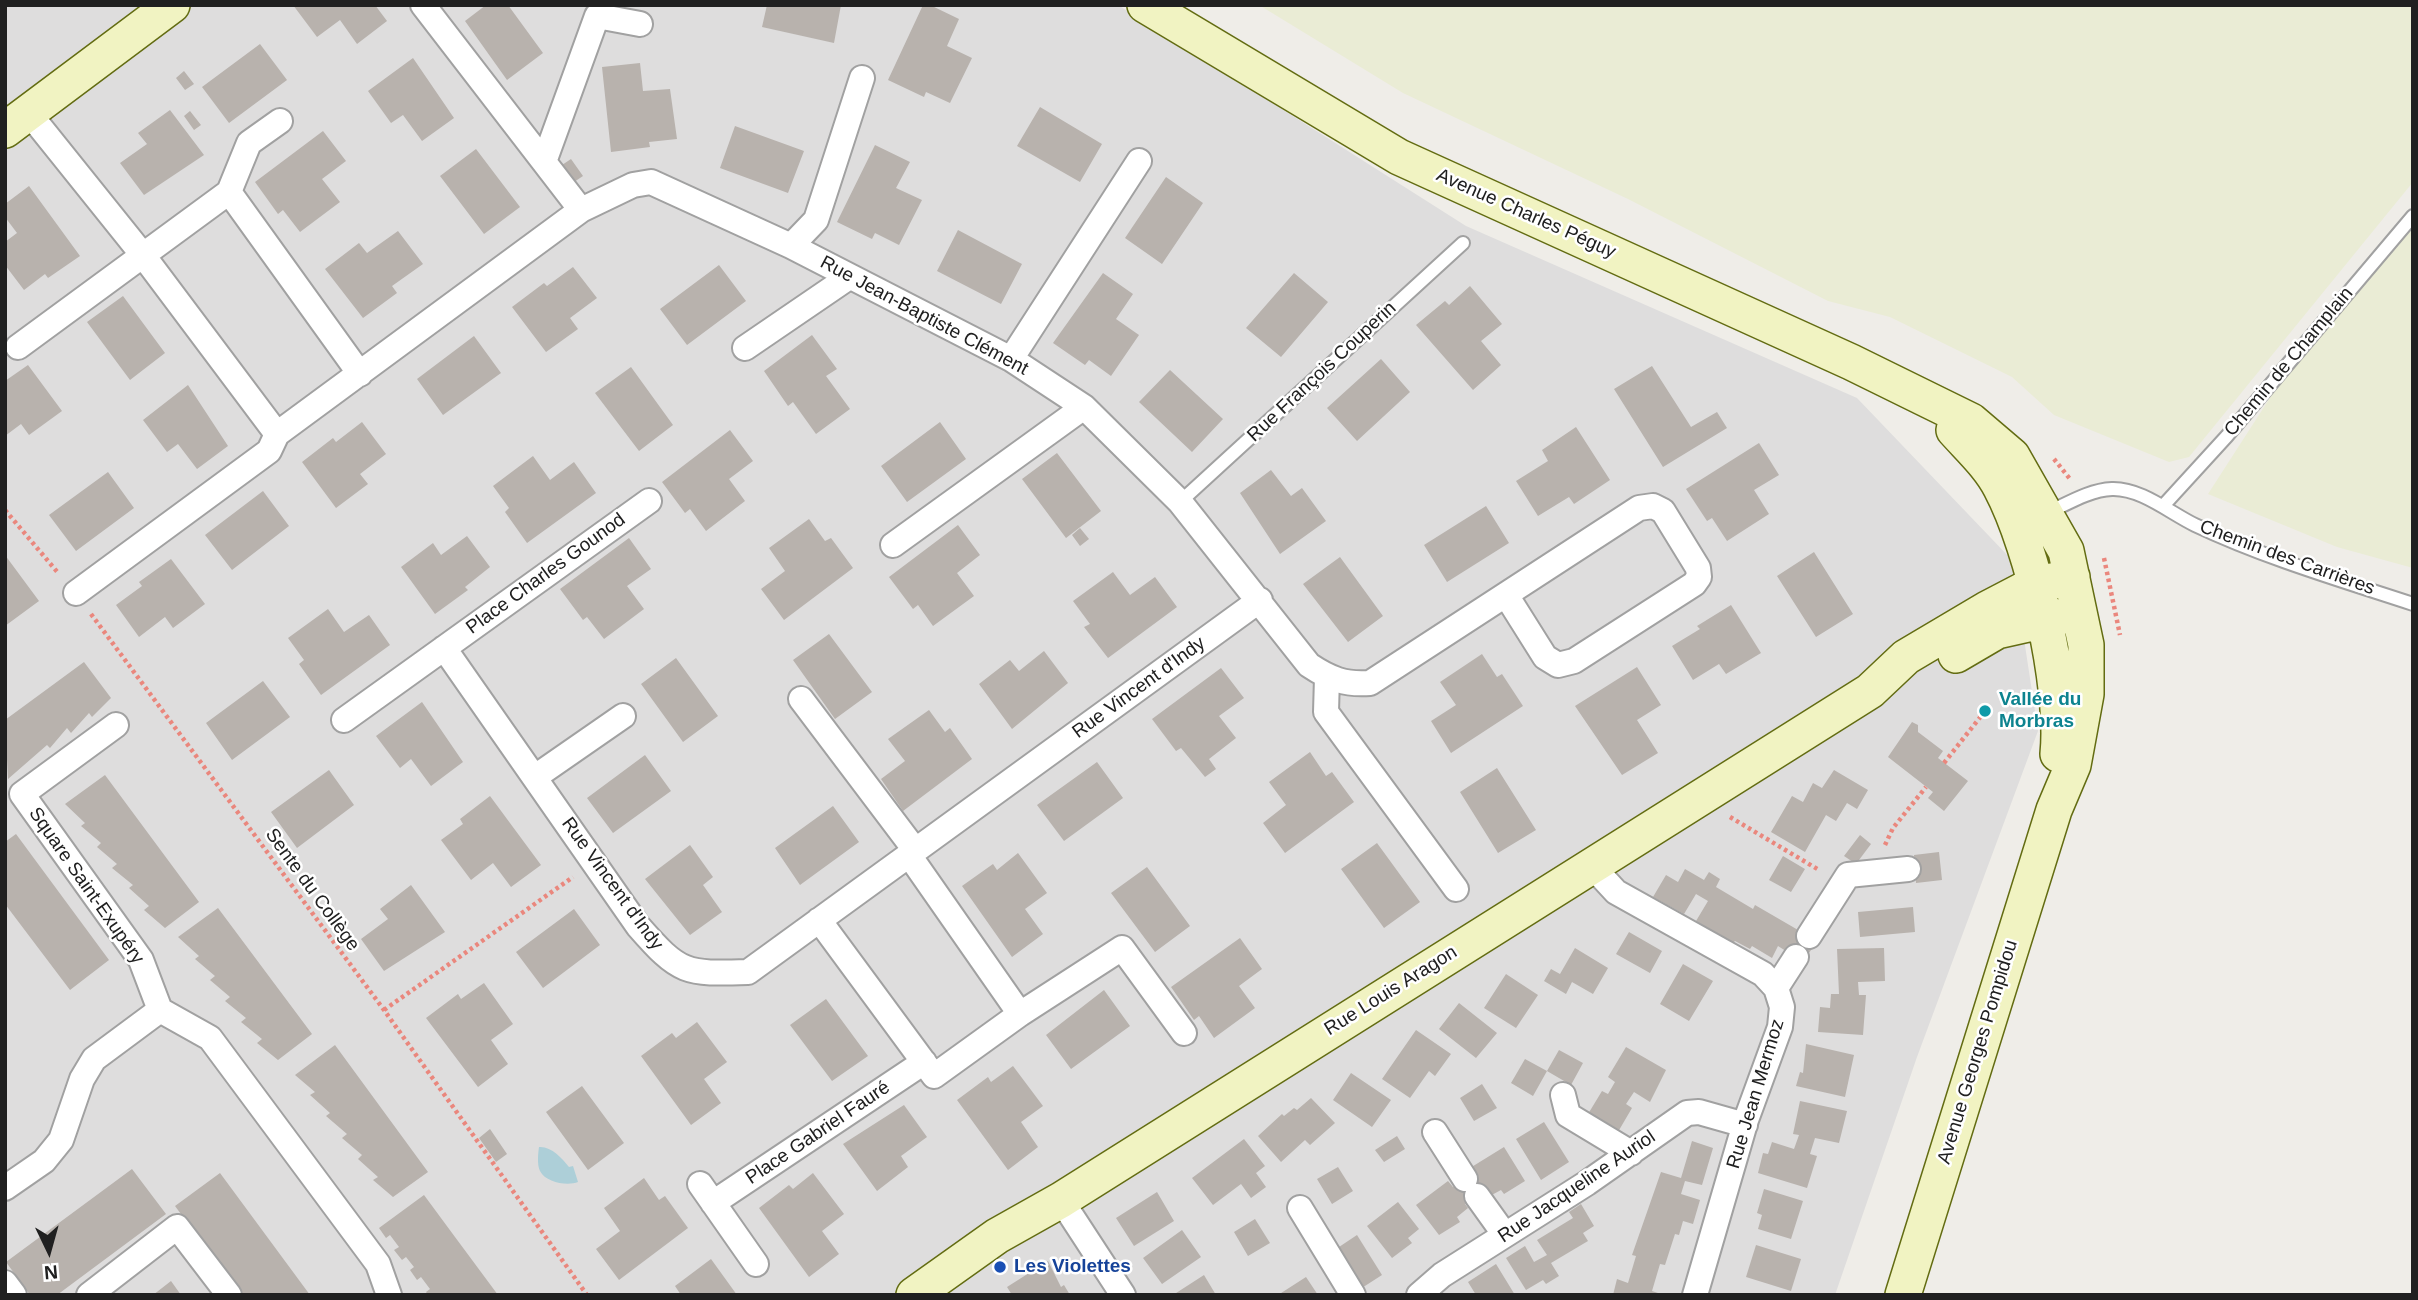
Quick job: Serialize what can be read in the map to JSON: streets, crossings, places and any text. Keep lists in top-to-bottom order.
{
  "streets": {
    "street": [
      "Avenue Charles Péguy",
      "Rue Jean-Baptiste Clément",
      "Place Charles Gounod",
      "Rue Vincent d'Indy",
      "Square Saint-Exupéry",
      "Rue Louis Aragon",
      "Avenue Georges Pompidou",
      "Rue Jean Mermoz",
      "Place Gabriel Fauré",
      "Rue Jacqueline Auriol"
    ],
    "lane": ["Chemin de Champlain", "Rue François Couperin", "Chemin des Carrières"],
    "path": ["Sente du Collège"]
  },
  "crossings": [
    ["Avenue Charles Péguy", "Chemin des Carrières"],
    ["Avenue Charles Péguy", "Rue Louis Aragon"],
    ["Avenue Charles Péguy", "Avenue Georges Pompidou"],
    ["Rue Jean-Baptiste Clément", "Rue François Couperin"],
    ["Rue Jean-Baptiste Clément", "Rue Vincent d'Indy"],
    ["Rue Jean-Baptiste Clément", "Sente du Collège"],
    ["Chemin de Champlain", "Chemin des Carrières"],
    ["Rue Louis Aragon", "Avenue Georges Pompidou"],
    ["Rue Jean Mermoz", "Rue Jacqueline Auriol"]
  ],
  "places": ["Vallée du Morbras", "Les Violettes"],
  "north": "bottom"
}
